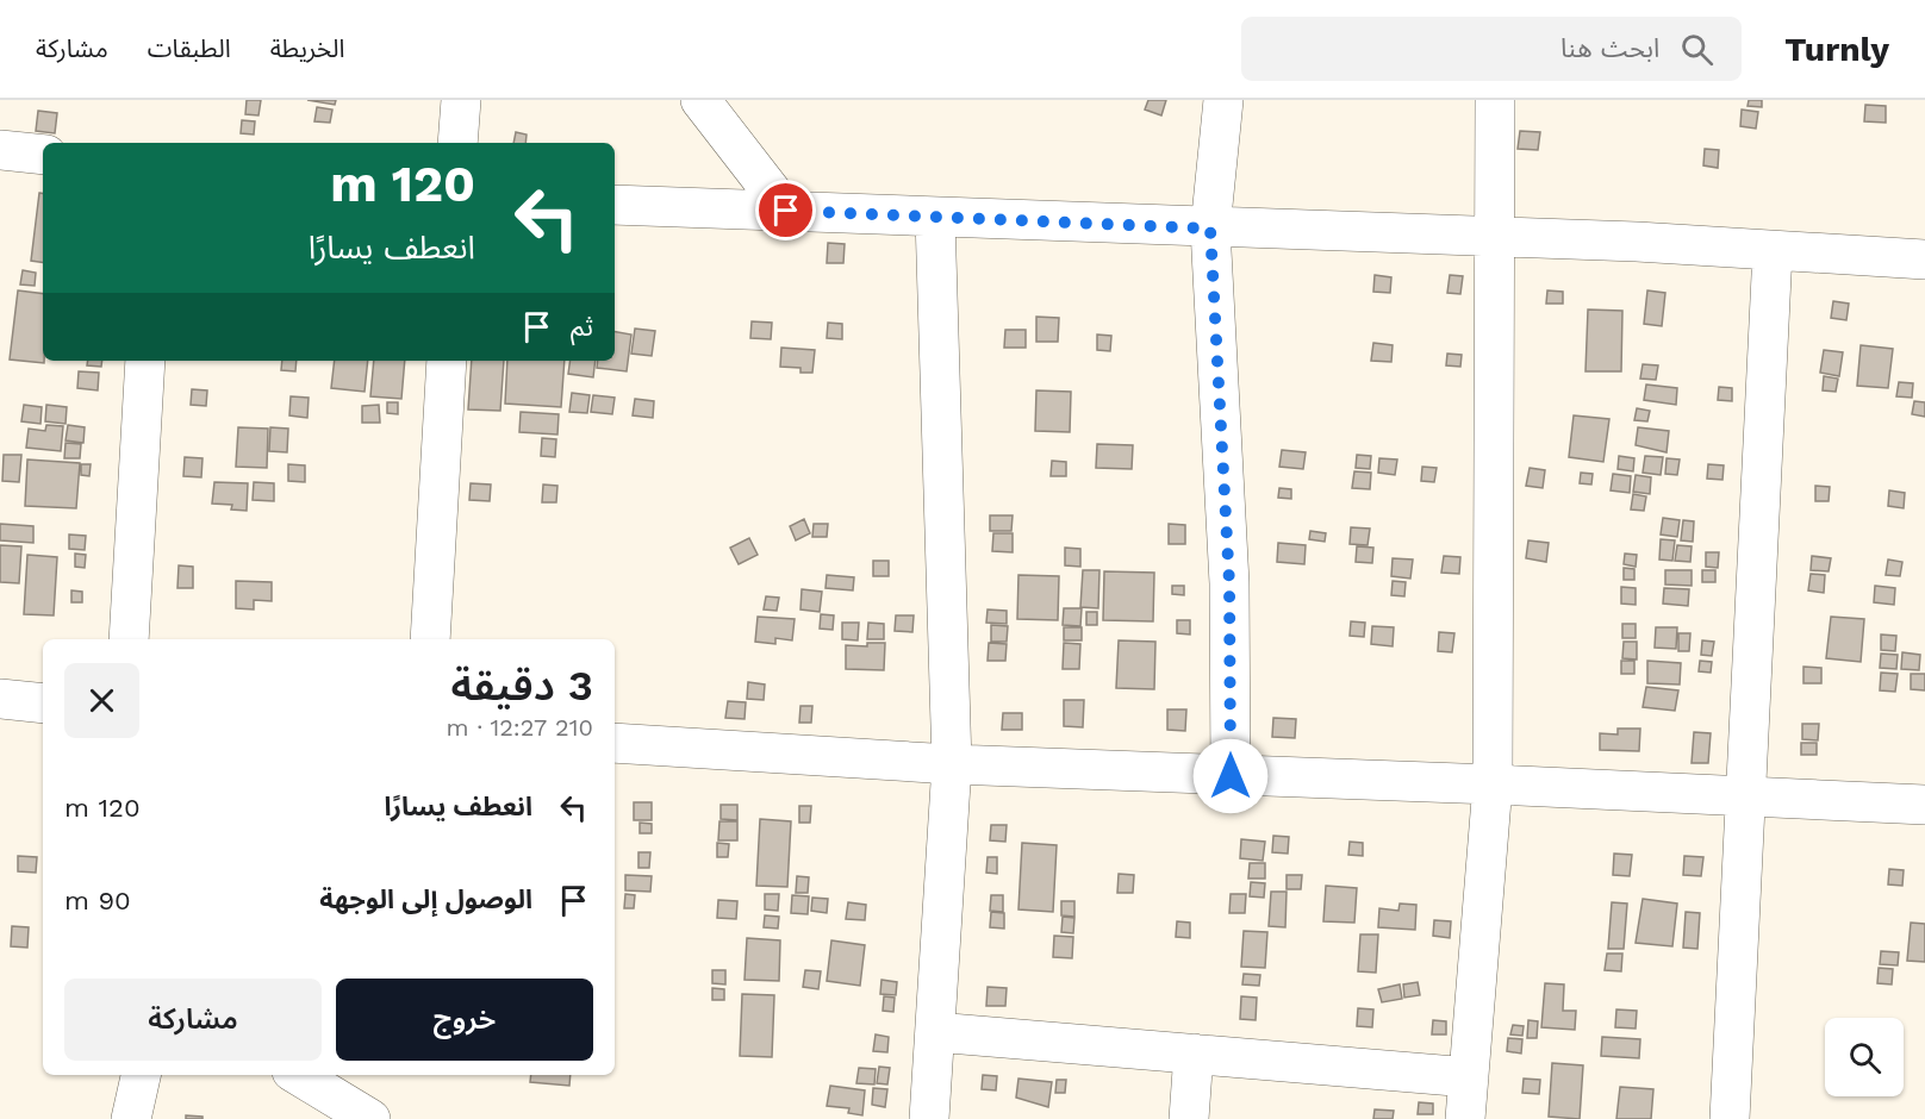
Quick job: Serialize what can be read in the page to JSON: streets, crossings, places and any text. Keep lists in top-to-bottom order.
{
  "page": {
    "header": "Turnly",
    "search": "ابحث هنا",
    "nav": ["الخريطة", "الطبقات", "مشاركة"],
    "turn": ["120 m", "انعطف يسارًا"],
    "then": "ثم",
    "heading": ["3 دقيقة", "210 m · 12:27"],
    "list": [
      {
        "name": "انعطف يسارًا",
        "value": "120 m"
      },
      {
        "name": "الوصول إلى الوجهة",
        "value": "90 m"
      }
    ],
    "buttons": ["خروج", "مشاركة"]
  }
}
